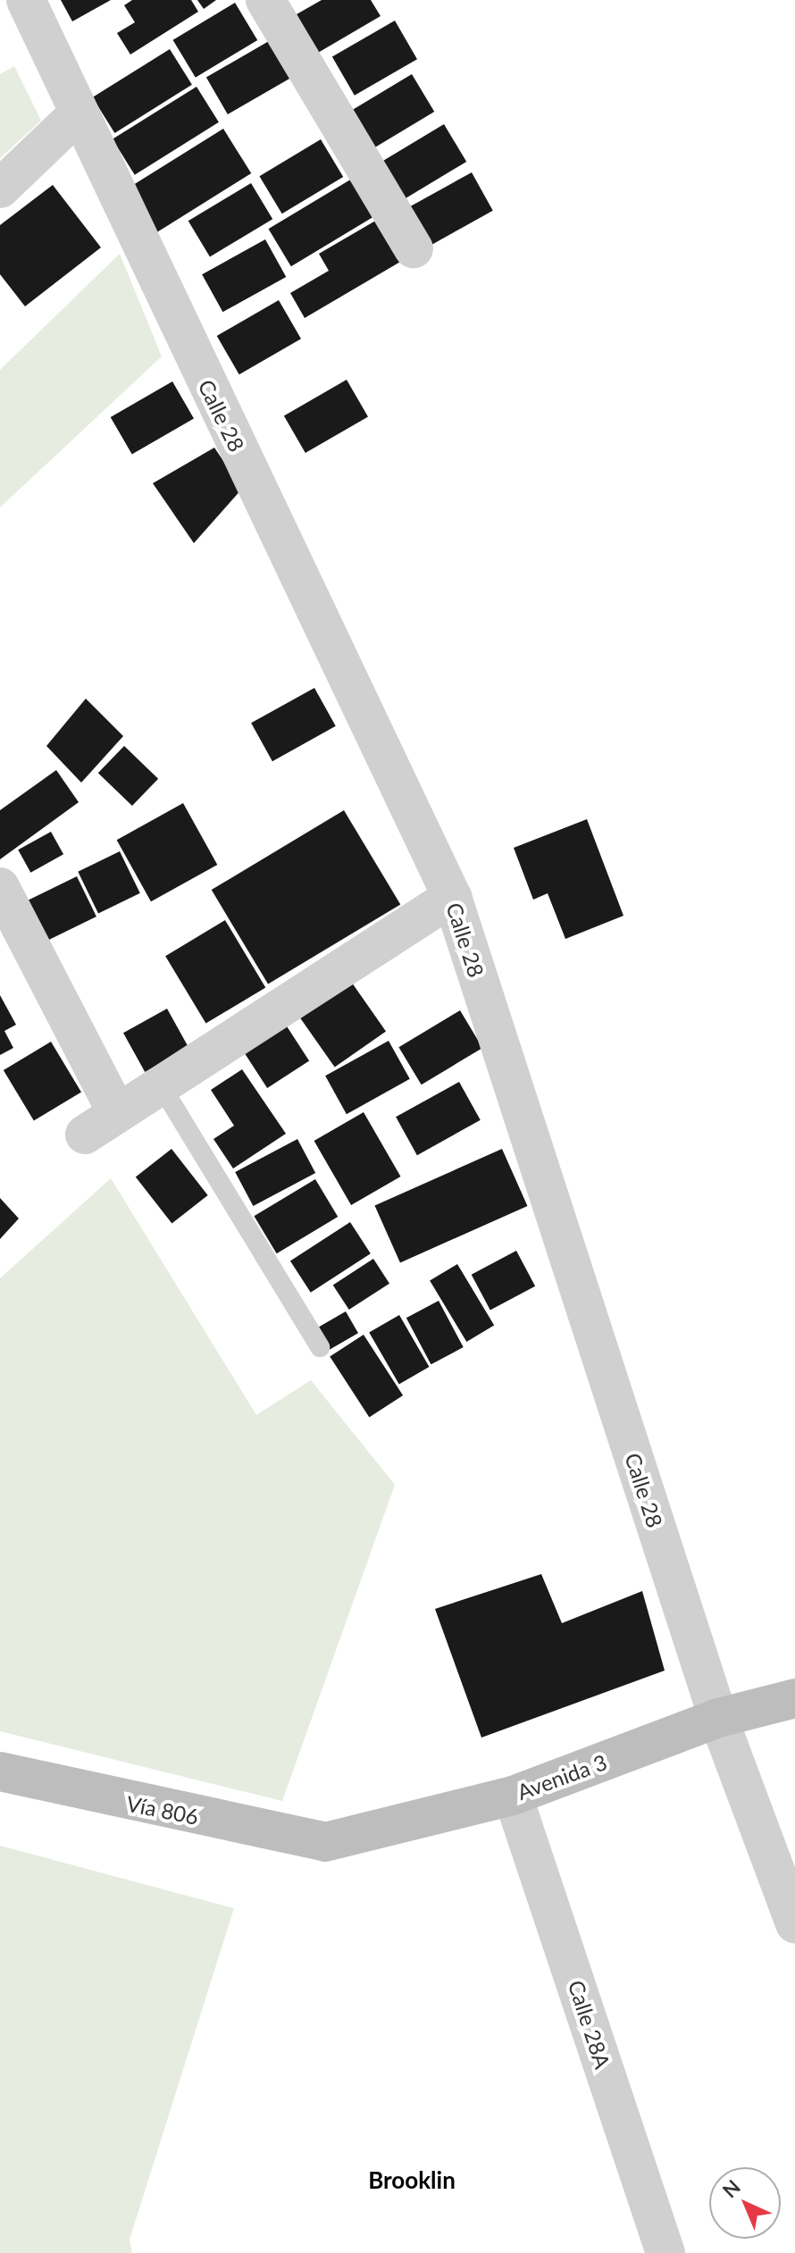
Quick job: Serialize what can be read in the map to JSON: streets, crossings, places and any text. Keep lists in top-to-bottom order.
{
  "streets": {
    "street": [
      "Calle 28",
      "Avenida 3",
      "Vía 806",
      "Calle 28A"
    ]
  },
  "crossings": [
    ["Calle 28", "Avenida 3"],
    ["Avenida 3", "Vía 806"],
    ["Avenida 3", "Calle 28A"]
  ],
  "districts": ["Brooklin"],
  "north": "top left"
}
